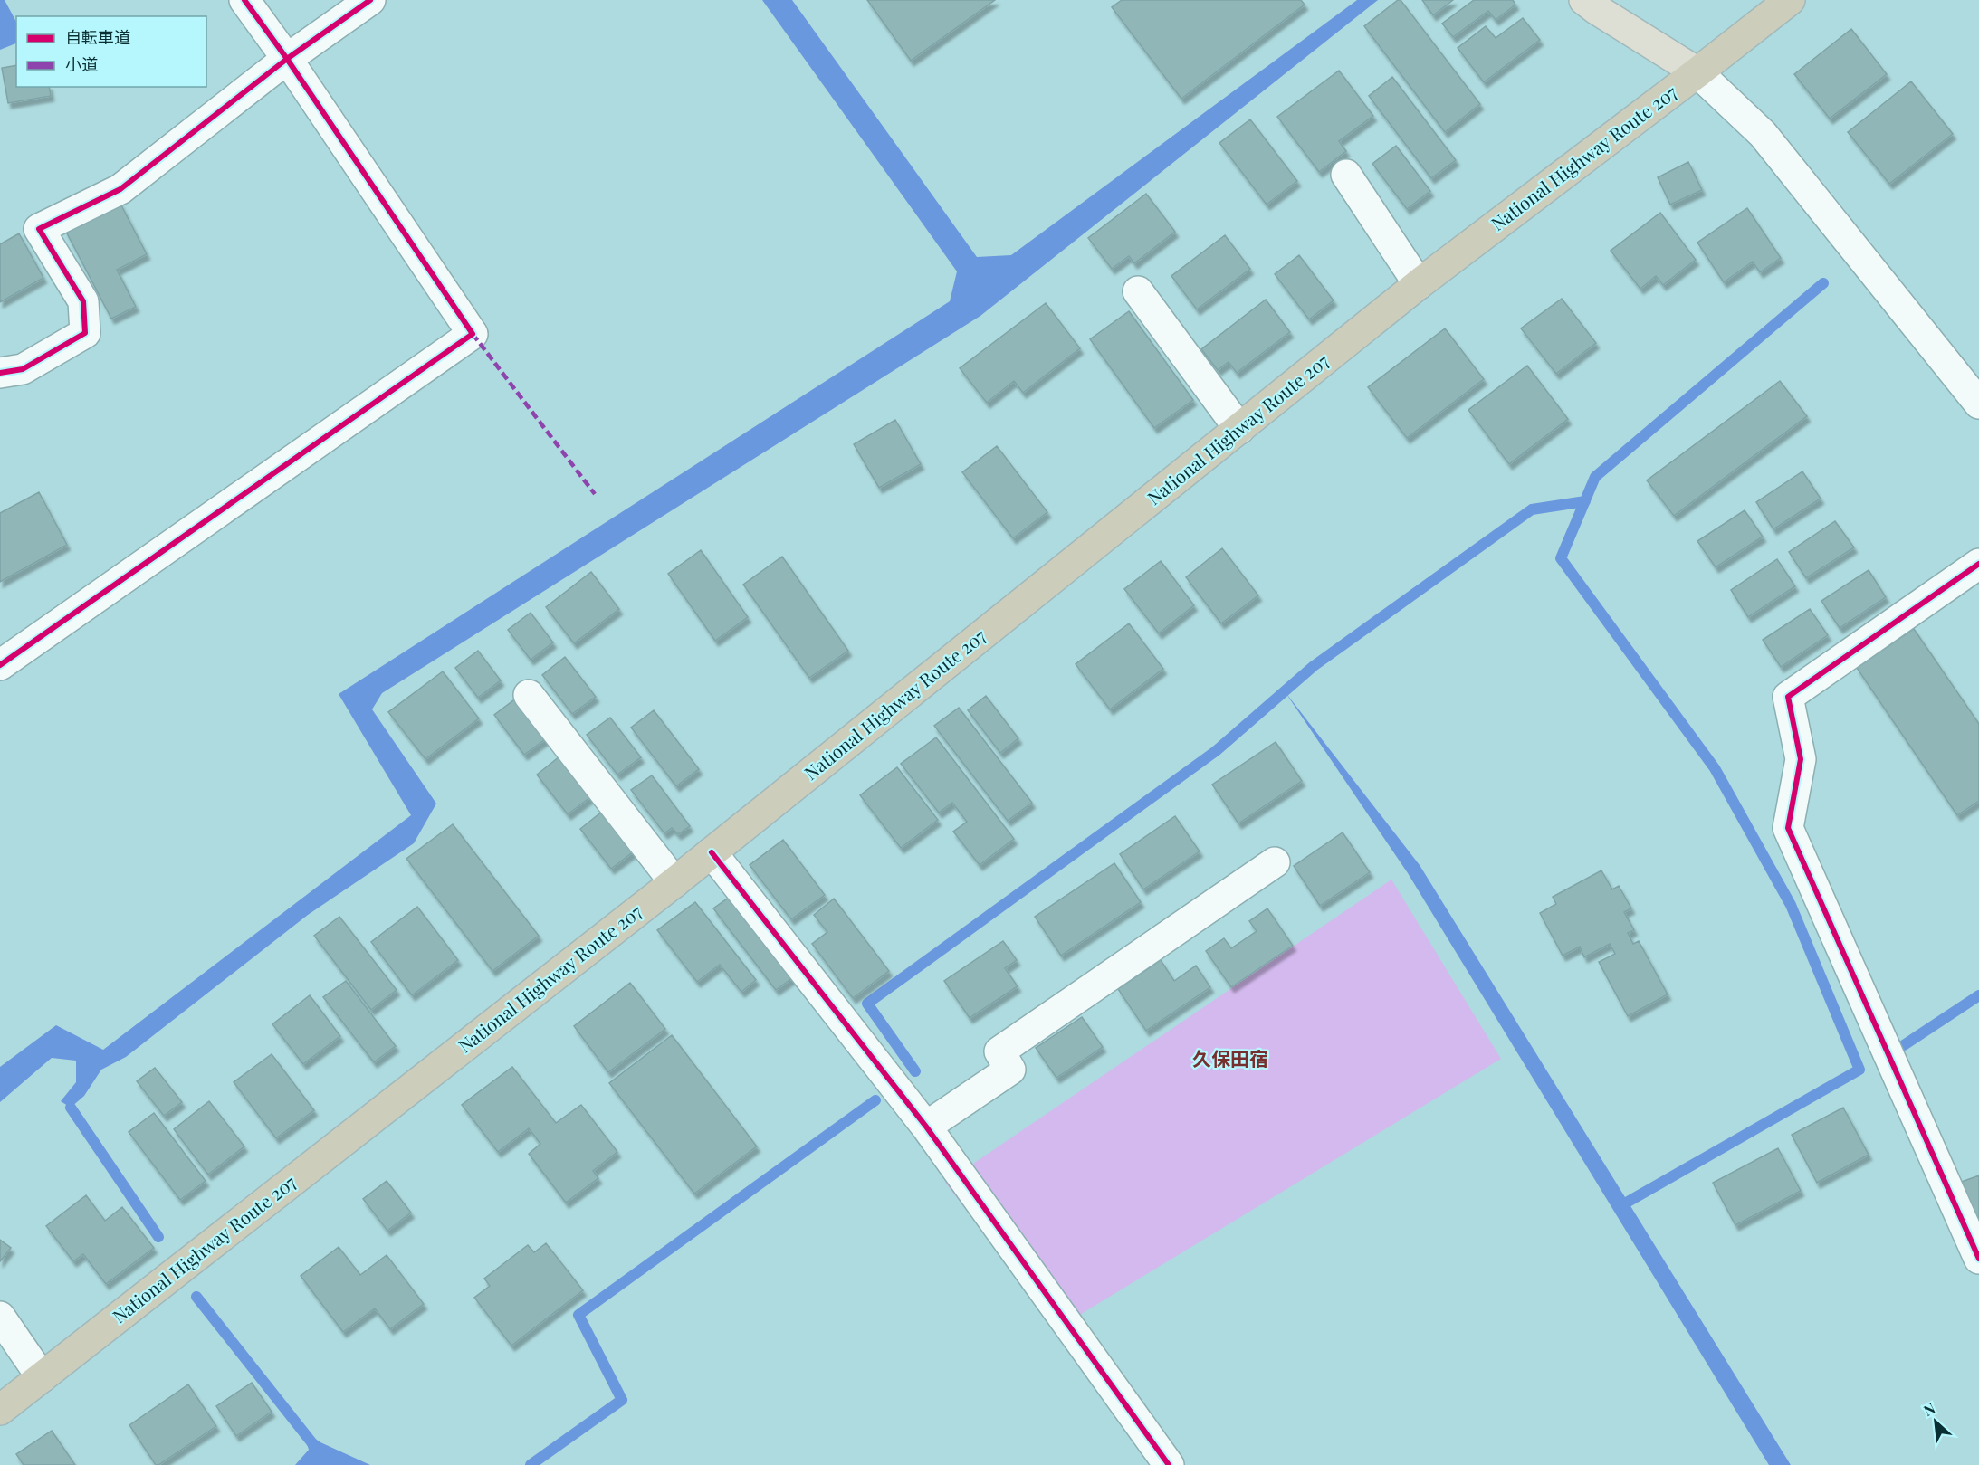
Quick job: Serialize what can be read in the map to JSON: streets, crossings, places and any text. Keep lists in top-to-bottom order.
{
  "streets": {
    "highway": ["National Highway Route 207"]
  },
  "districts": ["久保田宿"],
  "legend": ["自転車道", "小道"],
  "north": "top left"
}
